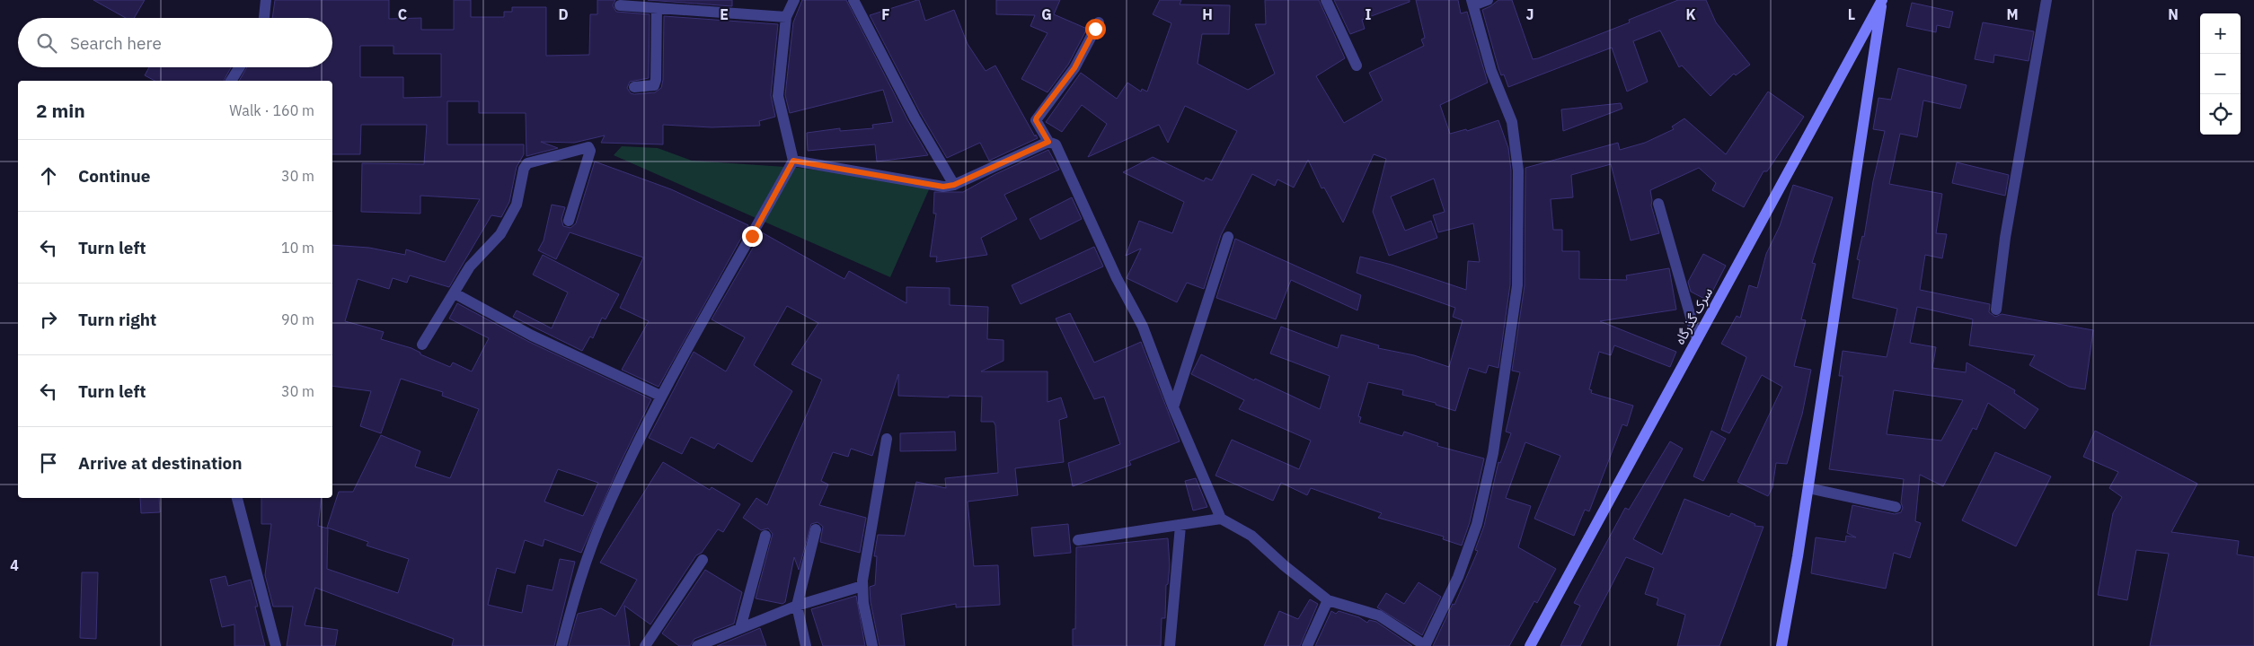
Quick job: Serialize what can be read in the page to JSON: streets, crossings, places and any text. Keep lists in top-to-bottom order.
{
  "streets": {
    "street": ["سرک گذرگاه"]
  },
  "page": {
    "map_buttons": ["+", "−"],
    "search": "Search here",
    "heading": ["2 min", "Walk · 160 m"],
    "list": [
      ["Continue", "30 m"],
      ["Turn left", "10 m"],
      ["Turn right", "90 m"],
      ["Turn left", "30 m"],
      "Arrive at destination"
    ]
  },
  "grid": {
    "columns": [
      "C",
      "D",
      "E",
      "F",
      "G",
      "H",
      "I",
      "J",
      "K",
      "L",
      "M",
      "N"
    ],
    "rows": ["4"]
  }
}
